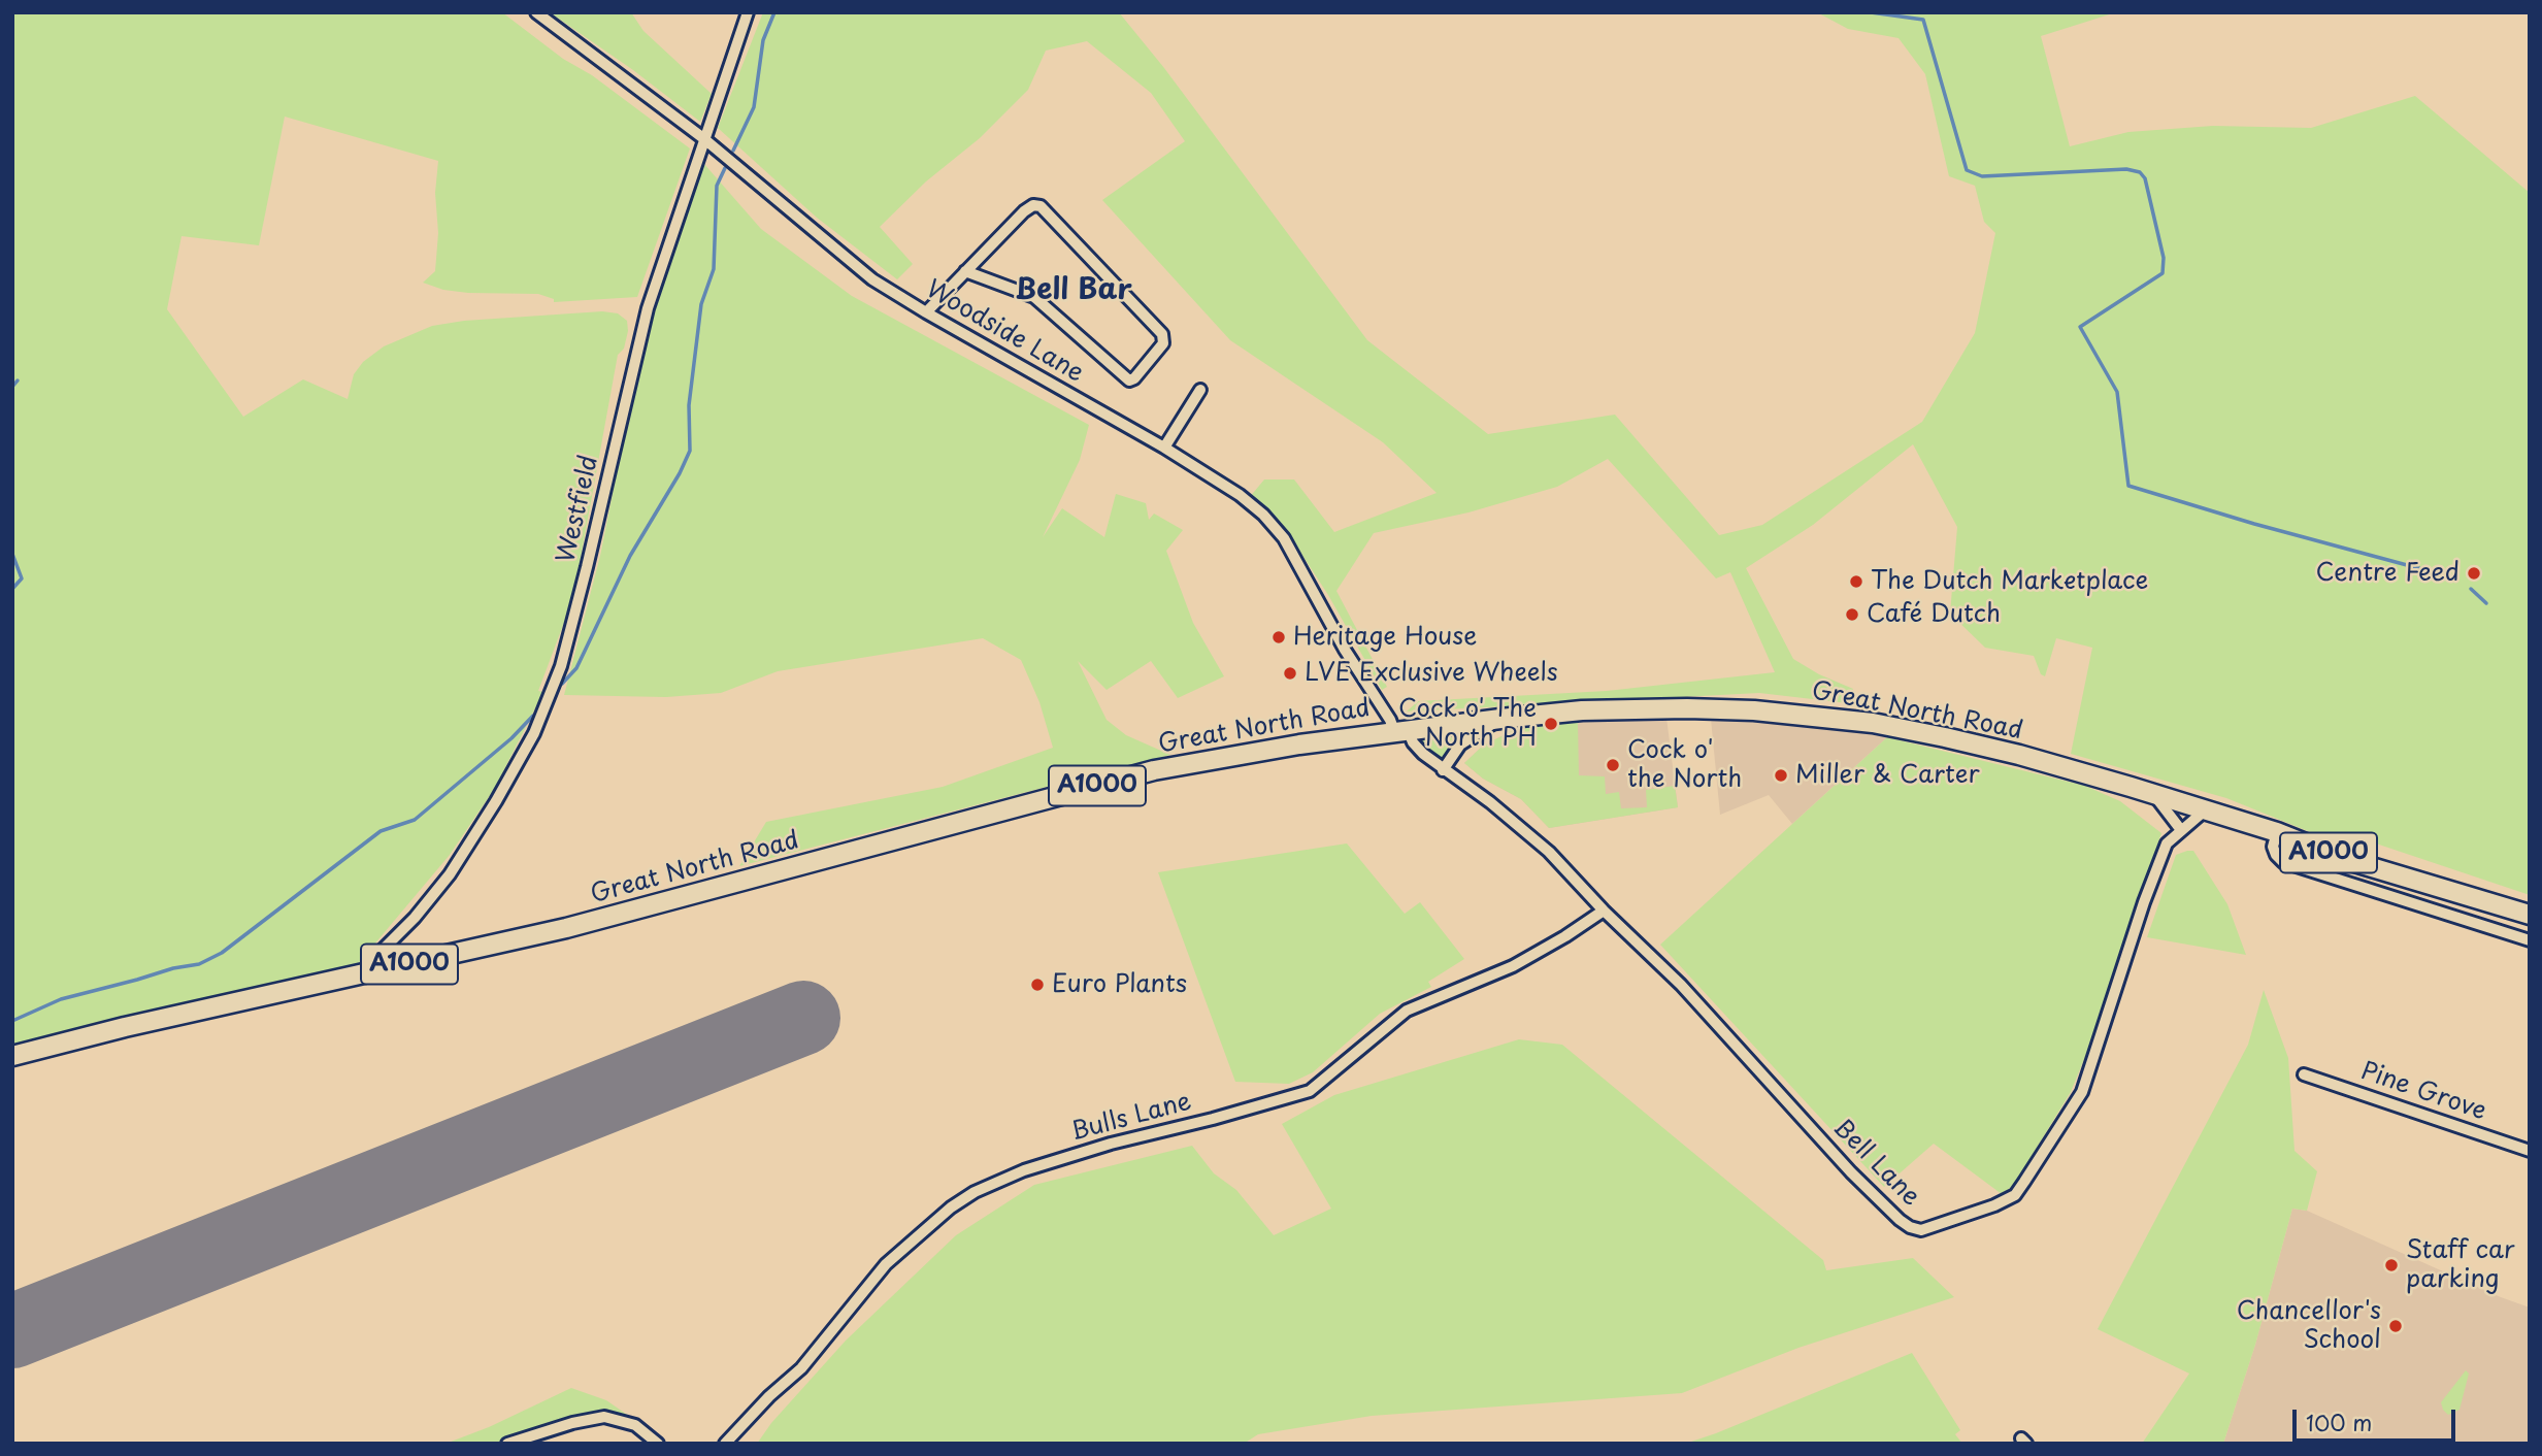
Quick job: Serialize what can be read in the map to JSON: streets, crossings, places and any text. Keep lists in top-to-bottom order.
{
  "streets": {
    "main road": ["Great North Road", "A1000"],
    "street": [
      "Woodside Lane",
      "Westfield",
      "Pine Grove",
      "Bulls Lane",
      "Bell Lane"
    ]
  },
  "crossings": [
    ["Woodside Lane", "Westfield"],
    ["Woodside Lane", "Great North Road"],
    ["Woodside Lane", "Bell Lane"],
    ["Westfield", "Great North Road"],
    ["Great North Road", "Bell Lane"],
    ["Bulls Lane", "Bell Lane"]
  ],
  "districts": ["Bell Bar"],
  "places": [
    "Centre Feed",
    "The Dutch Marketplace",
    "Café Dutch",
    "Heritage House",
    "LVE Exclusive Wheels",
    "Cock o' The North PH",
    "Cock o' the North",
    "Miller & Carter",
    "Euro Plants",
    "Staff car parking",
    "Chancellor's School"
  ],
  "scale_bar": "100 m"
}
